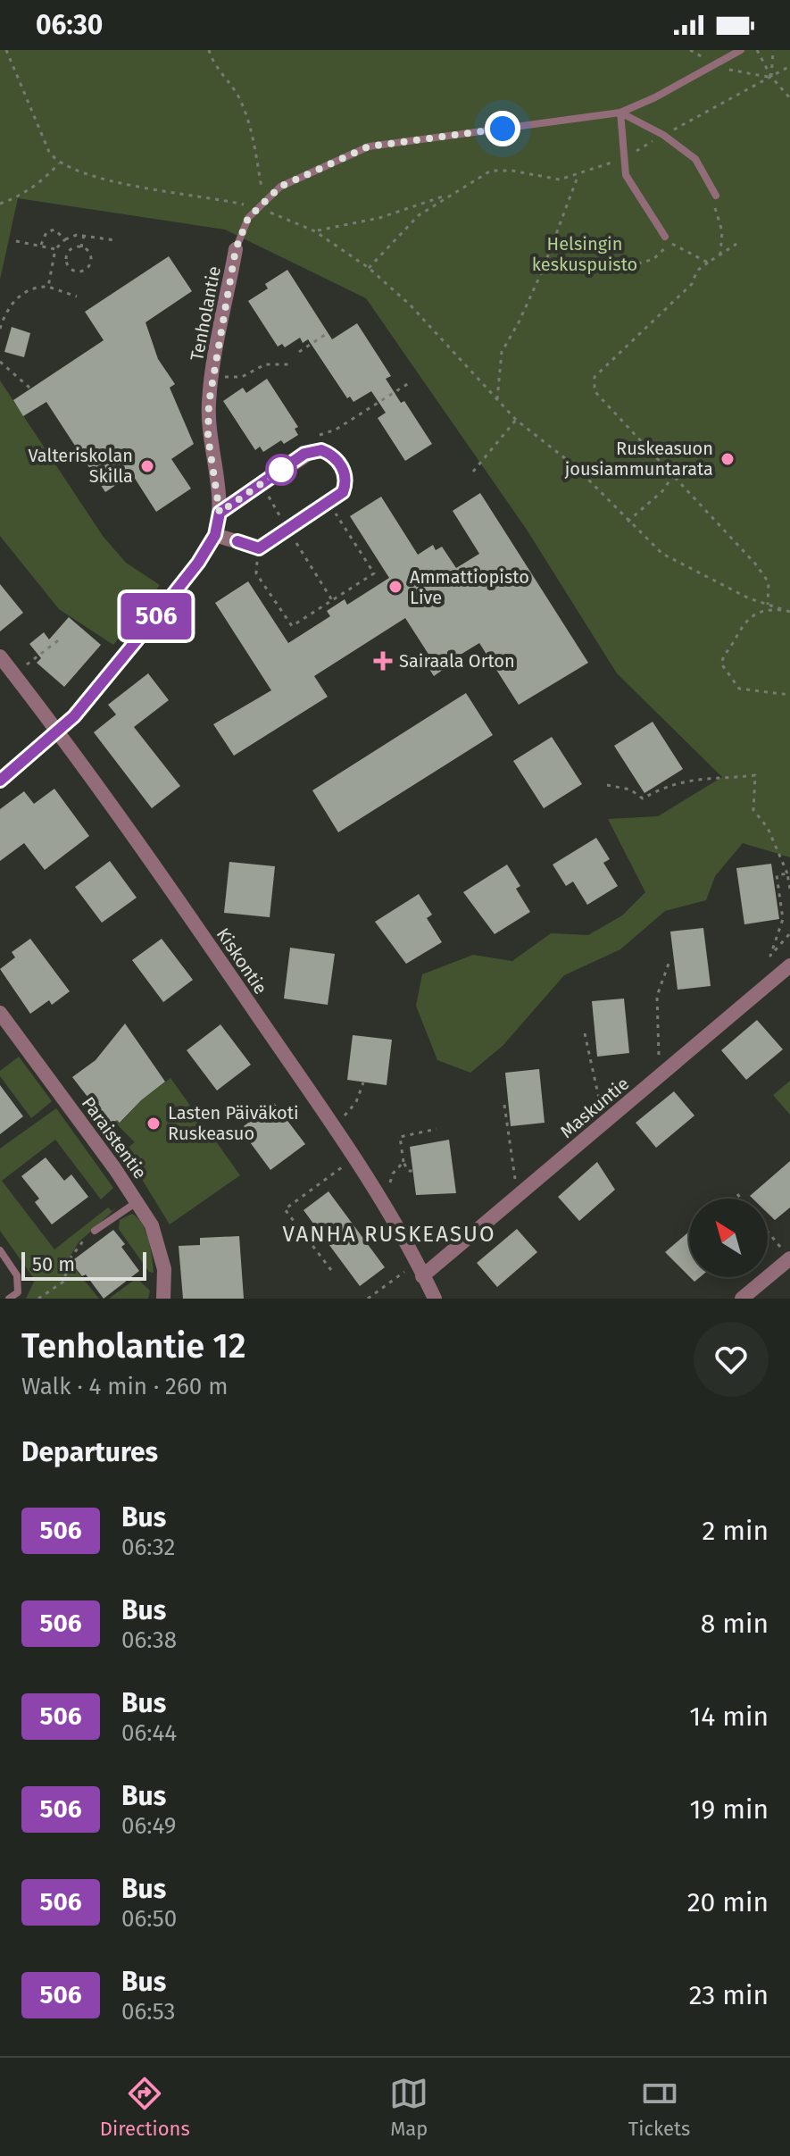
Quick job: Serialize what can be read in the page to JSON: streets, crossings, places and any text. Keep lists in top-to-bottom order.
{
  "streets": {
    "street": [
      "Tenholantie",
      "Kiskontie",
      "Maskuntie",
      "Paraistentie"
    ]
  },
  "crossings": [
    ["Tenholantie", "Kiskontie"],
    ["Kiskontie", "Maskuntie"]
  ],
  "districts": ["VANHA RUSKEASUO"],
  "parks": ["Helsingin keskuspuisto"],
  "places": {
    "other": [
      "Ruskeasuon jousiammuntarata",
      "Valteriskolan Skilla",
      "Ammattiopisto Live",
      "Lasten Päiväkoti Ruskeasuo"
    ],
    "health": ["Sairaala Orton"]
  },
  "lines": ["bus line 506"],
  "scale_bar": "50 m",
  "north": "top left",
  "page": {
    "status": "06:30",
    "on_map": "506",
    "scale": "50 m",
    "heading": [
      ["Tenholantie 12", "Walk · 4 min · 260 m"],
      "Departures"
    ],
    "list": [
      {
        "mark": "506",
        "name": "Bus",
        "note": "06:32",
        "value": "2 min"
      },
      {
        "mark": "506",
        "name": "Bus",
        "note": "06:38",
        "value": "8 min"
      },
      {
        "mark": "506",
        "name": "Bus",
        "note": "06:44",
        "value": "14 min"
      },
      {
        "mark": "506",
        "name": "Bus",
        "note": "06:49",
        "value": "19 min"
      },
      {
        "mark": "506",
        "name": "Bus",
        "note": "06:50",
        "value": "20 min"
      },
      {
        "mark": "506",
        "name": "Bus",
        "note": "06:53",
        "value": "23 min"
      }
    ],
    "tabs": ["Directions", "Map", "Tickets"]
  }
}
